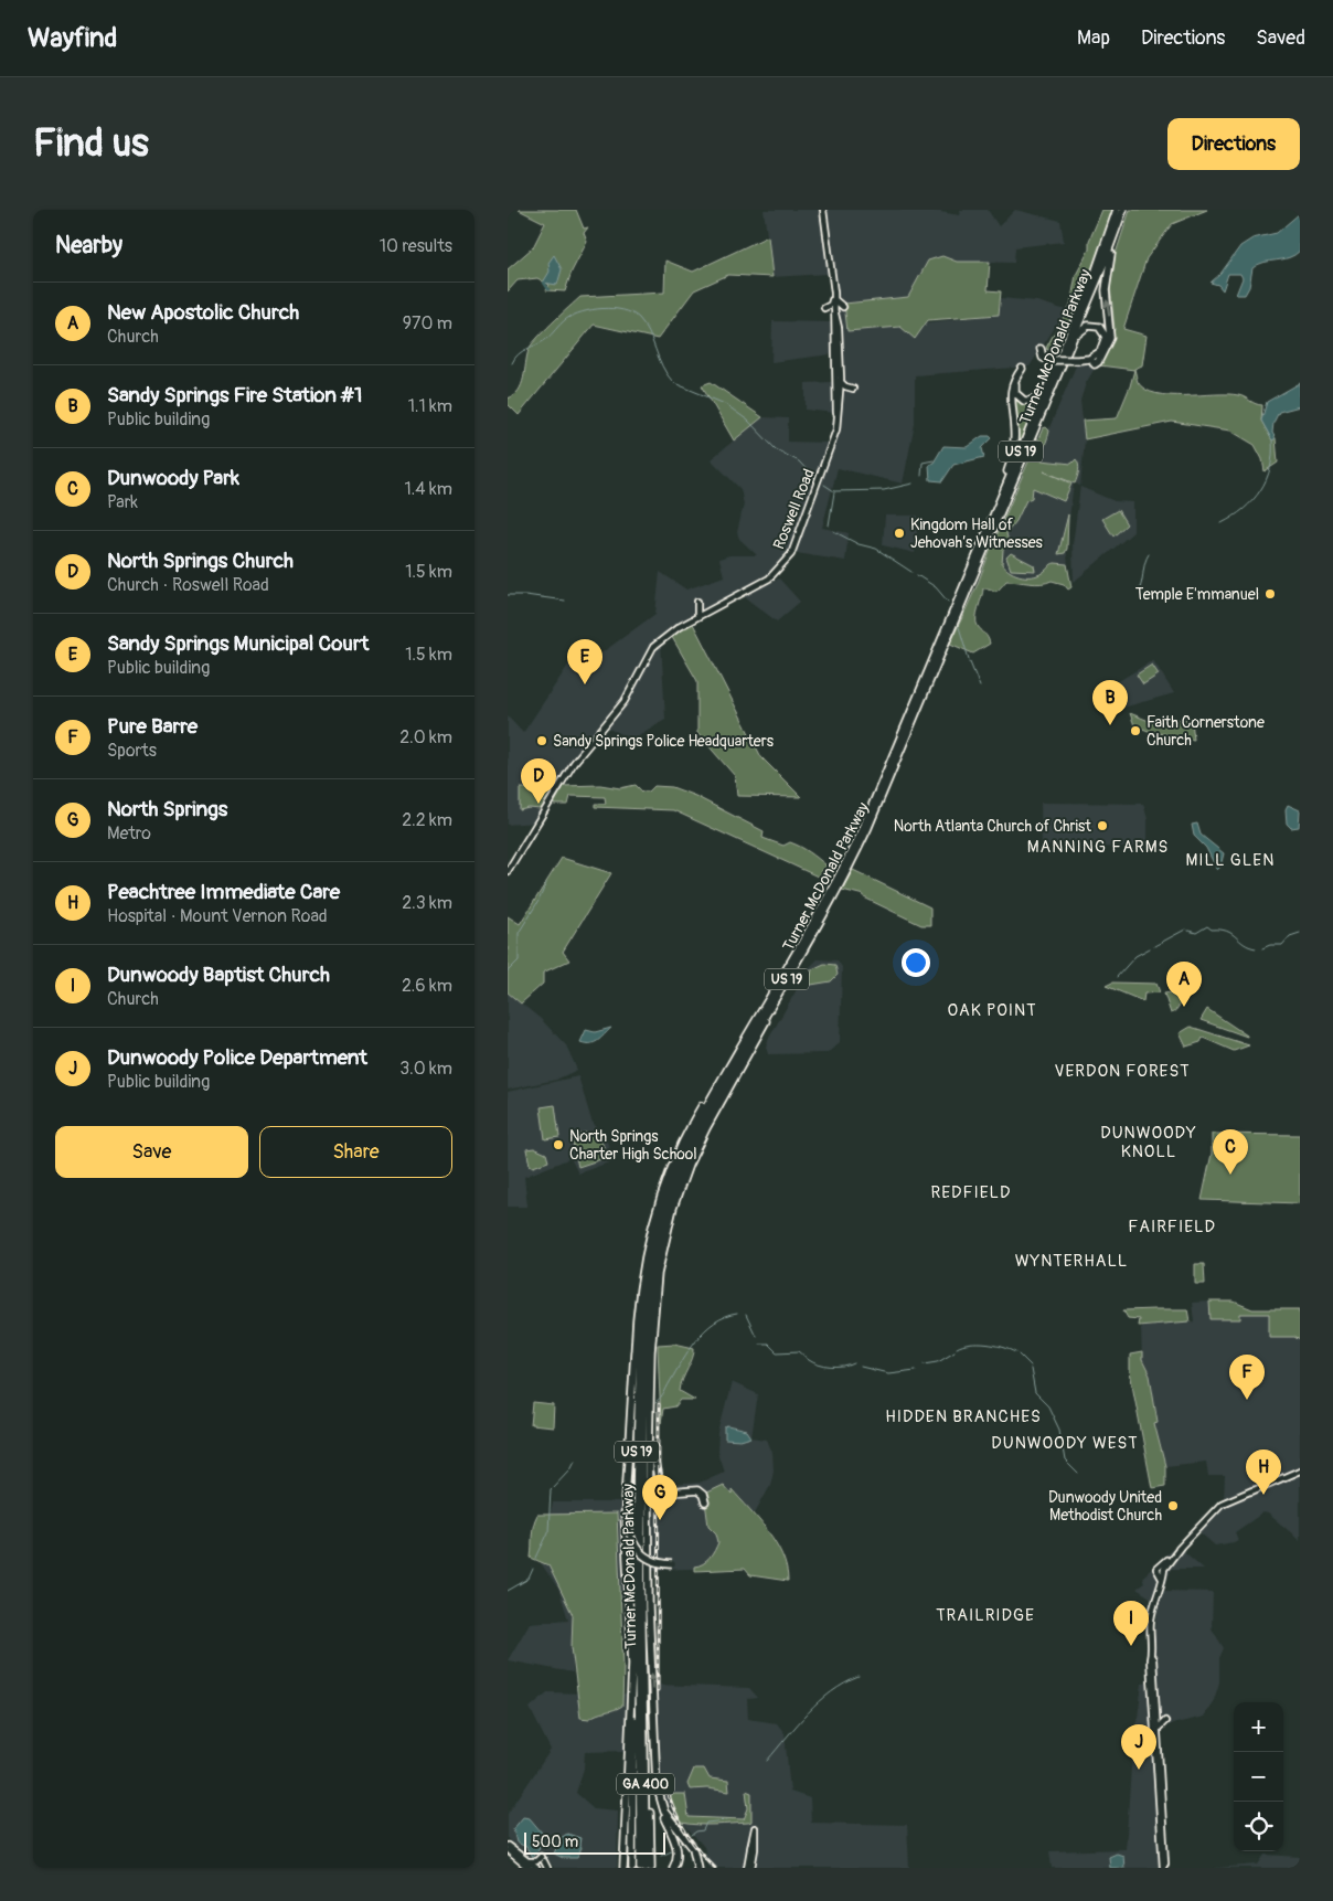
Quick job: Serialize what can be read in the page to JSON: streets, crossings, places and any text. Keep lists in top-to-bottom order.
{
  "streets": {
    "highway": ["Turner McDonald Parkway", "US 19", "GA 400"],
    "main road": ["Roswell Road"]
  },
  "crossings": [
    ["Turner McDonald Parkway", "US 19"]
  ],
  "districts": [
    "MANNING FARMS",
    "MILL GLEN",
    "OAK POINT",
    "VERDON FOREST",
    "DUNWOODY KNOLL",
    "REDFIELD",
    "FAIRFIELD",
    "WYNTERHALL",
    "HIDDEN BRANCHES",
    "DUNWOODY WEST",
    "TRAILRIDGE"
  ],
  "places": [
    "Kingdom Hall of Jehovah’s Witnesses",
    "Temple E'mmanuel",
    "Faith Cornerstone Church",
    "Sandy Springs Police Headquarters",
    "North Atlanta Church of Christ",
    "North Springs Charter High School",
    "Dunwoody United Methodist Church"
  ],
  "scale_bar": "500 m",
  "page": {
    "header": "Wayfind",
    "nav": ["Map", "Directions", "Saved"],
    "buttons": [
      "Directions",
      ["Save", "Share"]
    ],
    "title": "Find us",
    "heading": ["Nearby", "10 results"],
    "list": [
      {
        "mark": "A",
        "name": "New Apostolic Church",
        "note": "Church",
        "value": "970 m"
      },
      {
        "mark": "B",
        "name": "Sandy Springs Fire Station #1",
        "note": "Public building",
        "value": "1.1 km"
      },
      {
        "mark": "C",
        "name": "Dunwoody Park",
        "note": "Park",
        "value": "1.4 km"
      },
      {
        "mark": "D",
        "name": "North Springs Church",
        "note": "Church · Roswell Road",
        "value": "1.5 km"
      },
      {
        "mark": "E",
        "name": "Sandy Springs Municipal Court",
        "note": "Public building",
        "value": "1.5 km"
      },
      {
        "mark": "F",
        "name": "Pure Barre",
        "note": "Sports",
        "value": "2.0 km"
      },
      {
        "mark": "G",
        "name": "North Springs",
        "note": "Metro",
        "value": "2.2 km"
      },
      {
        "mark": "H",
        "name": "Peachtree Immediate Care",
        "note": "Hospital · Mount Vernon Road",
        "value": "2.3 km"
      },
      {
        "mark": "I",
        "name": "Dunwoody Baptist Church",
        "note": "Church",
        "value": "2.6 km"
      },
      {
        "mark": "J",
        "name": "Dunwoody Police Department",
        "note": "Public building",
        "value": "3.0 km"
      }
    ],
    "pins": [
      "E",
      "B",
      "D",
      "A",
      "C",
      "F",
      "H",
      "G",
      "I",
      "J"
    ],
    "map_buttons": ["+", "−"],
    "scale": "500 m"
  }
}
